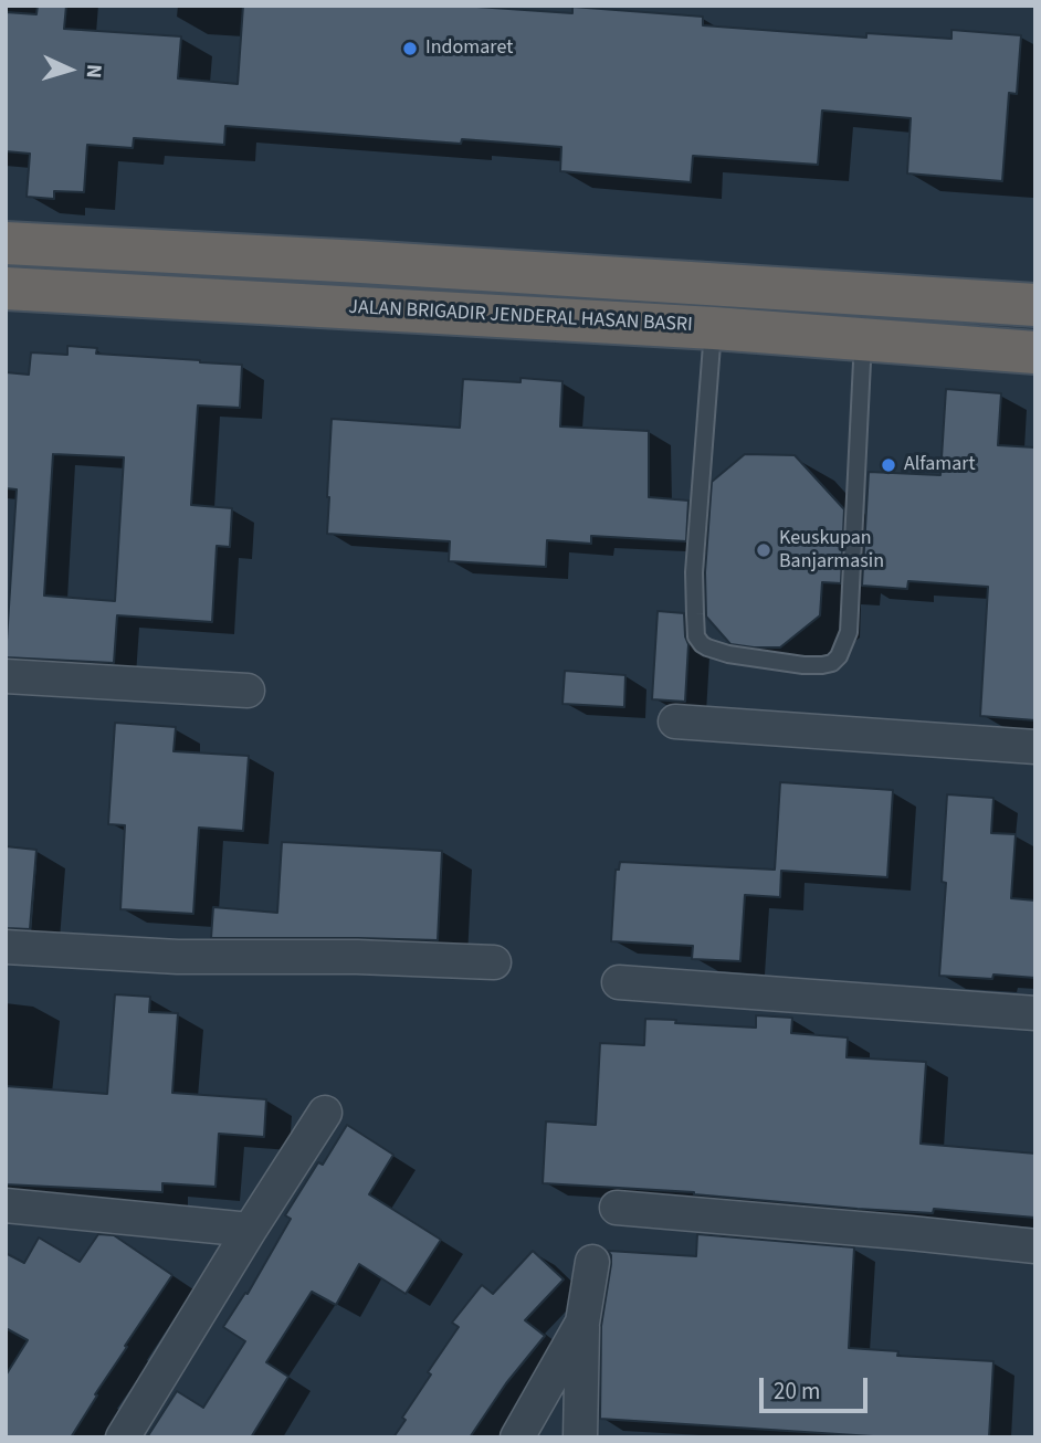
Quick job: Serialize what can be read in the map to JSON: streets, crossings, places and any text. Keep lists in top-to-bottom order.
{
  "streets": {
    "highway": ["JALAN BRIGADIR JENDERAL HASAN BASRI"]
  },
  "places": ["Indomaret", "Alfamart", "Keuskupan Banjarmasin"],
  "scale_bar": "20 m",
  "north": "right"
}
